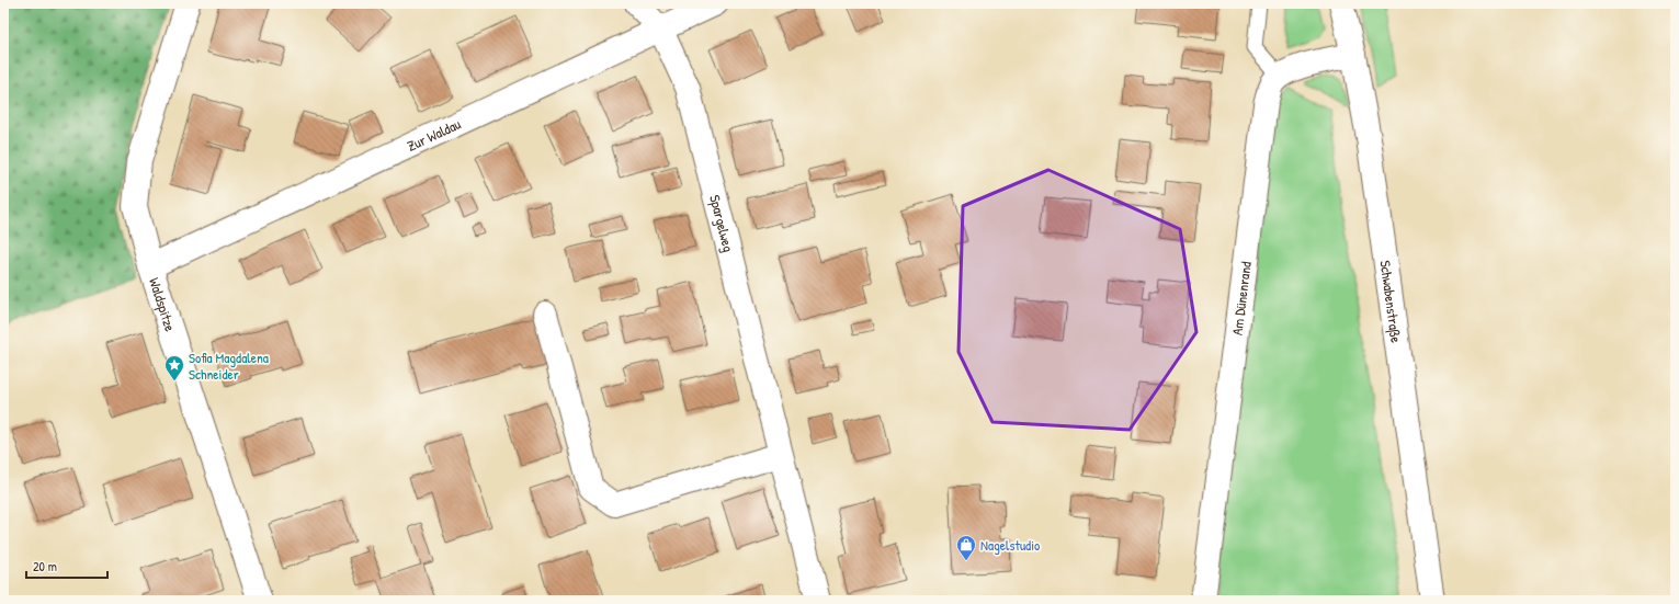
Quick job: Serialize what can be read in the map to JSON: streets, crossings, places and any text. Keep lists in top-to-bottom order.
{
  "streets": {
    "street": [
      "Zur Waldau",
      "Spargelweg",
      "Am Dünenrand",
      "Schwabenstraße",
      "Waldspitze"
    ]
  },
  "crossings": [
    ["Zur Waldau", "Spargelweg"],
    ["Zur Waldau", "Waldspitze"]
  ],
  "places": {
    "place": ["Sofia Magdalena Schneider"],
    "shop": ["Nagelstudio"]
  },
  "scale_bar": "20 m"
}
